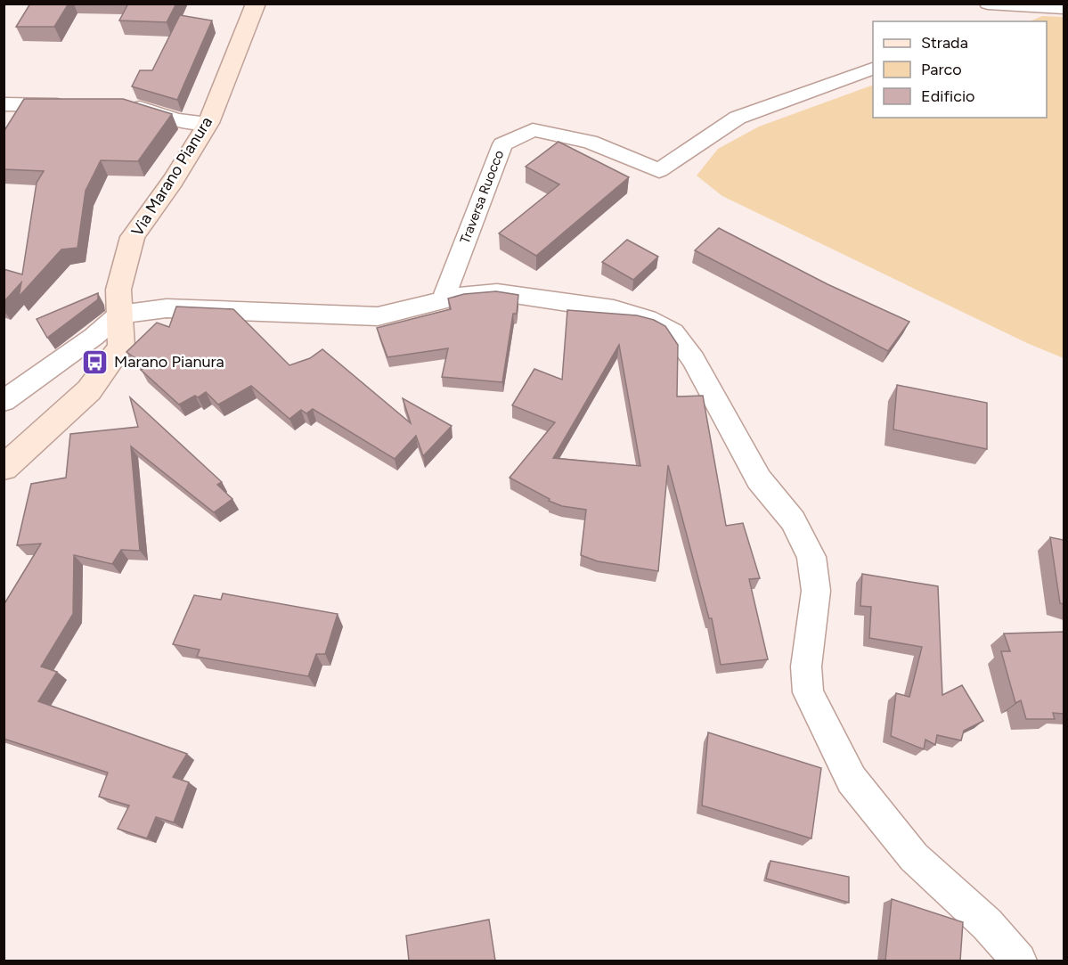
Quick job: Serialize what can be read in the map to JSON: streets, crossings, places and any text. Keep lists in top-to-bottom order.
{
  "streets": {
    "street": ["Via Marano Pianura", "Traversa Ruocco"]
  },
  "places": {
    "bus stop": ["Marano Pianura"]
  },
  "legend": ["Strada", "Parco", "Edificio"]
}
